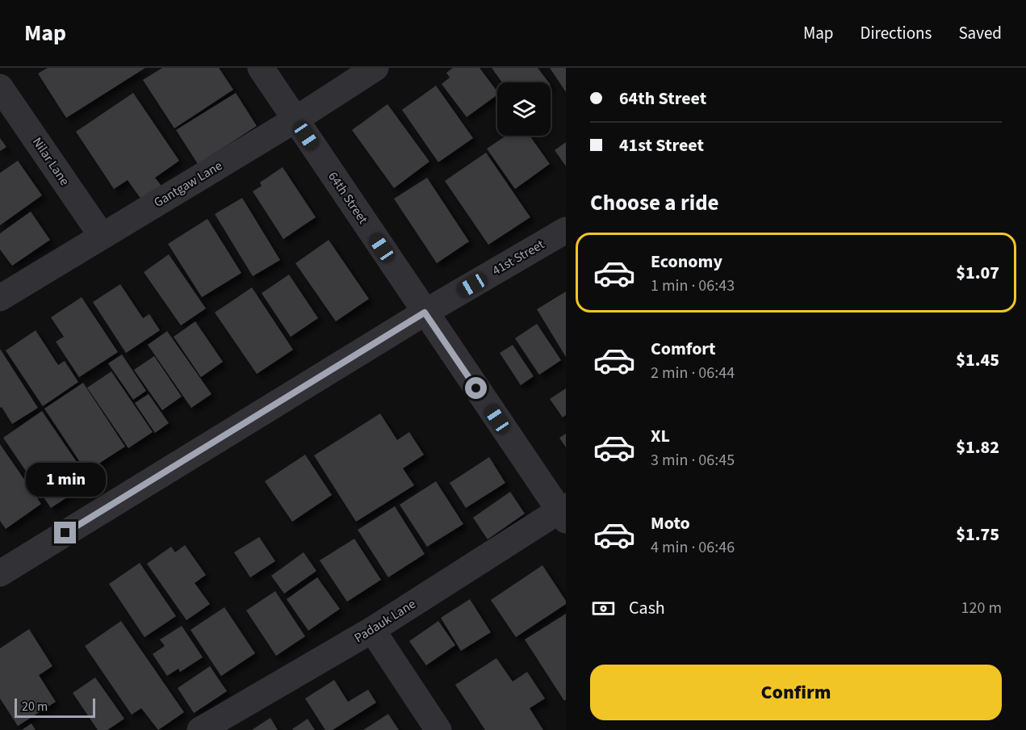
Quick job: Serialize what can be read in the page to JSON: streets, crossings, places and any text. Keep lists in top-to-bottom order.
{
  "streets": {
    "street": [
      "Nilar Lane",
      "Gantgaw Lane",
      "64th Street",
      "41st Street",
      "Padauk Lane"
    ]
  },
  "crossings": [
    ["Nilar Lane", "Gantgaw Lane"],
    ["Gantgaw Lane", "64th Street"],
    ["64th Street", "41st Street"],
    ["64th Street", "Padauk Lane"]
  ],
  "scale_bar": "20 m",
  "page": {
    "header": "Map",
    "nav": ["Map", "Directions", "Saved"],
    "banner": ["64th Street", "41st Street"],
    "heading": "Choose a ride",
    "list": [
      {
        "name": "Economy",
        "note": "1 min · 06:43",
        "value": "$1.07"
      },
      {
        "name": "Comfort",
        "note": "2 min · 06:44",
        "value": "$1.45"
      },
      {
        "name": "XL",
        "note": "3 min · 06:45",
        "value": "$1.82"
      },
      {
        "name": "Moto",
        "note": "4 min · 06:46",
        "value": "$1.75"
      }
    ],
    "bubble": "1 min",
    "pay": ["Cash", "120 m"],
    "buttons": "Confirm",
    "scale": "20 m"
  }
}
